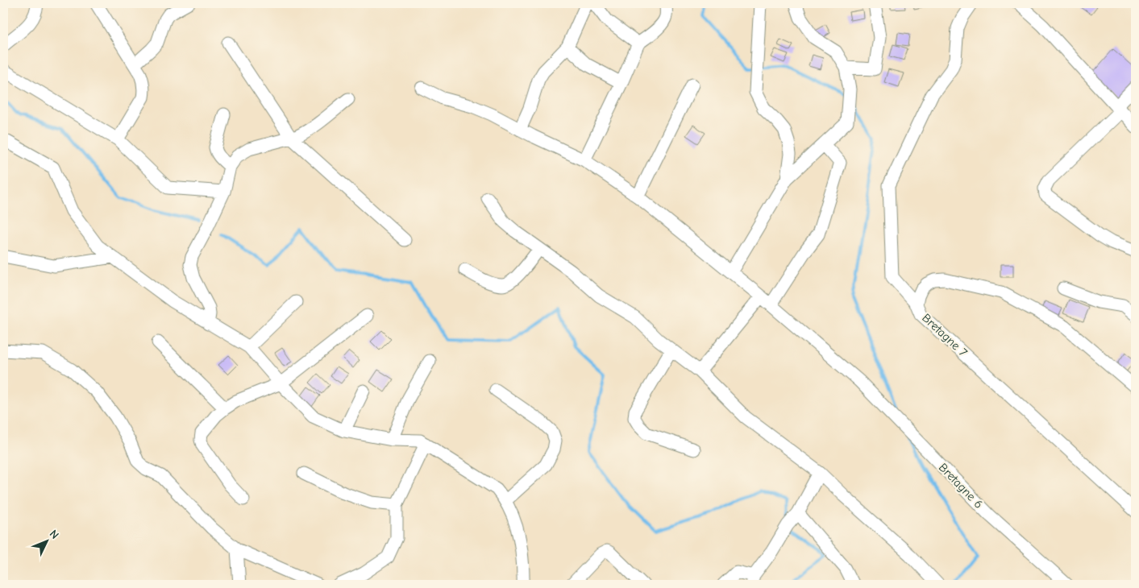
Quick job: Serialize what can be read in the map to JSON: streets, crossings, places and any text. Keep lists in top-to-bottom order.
{
  "streets": {
    "street": ["Bretagne 7", "Bretagne 6"]
  },
  "north": "top right"
}
